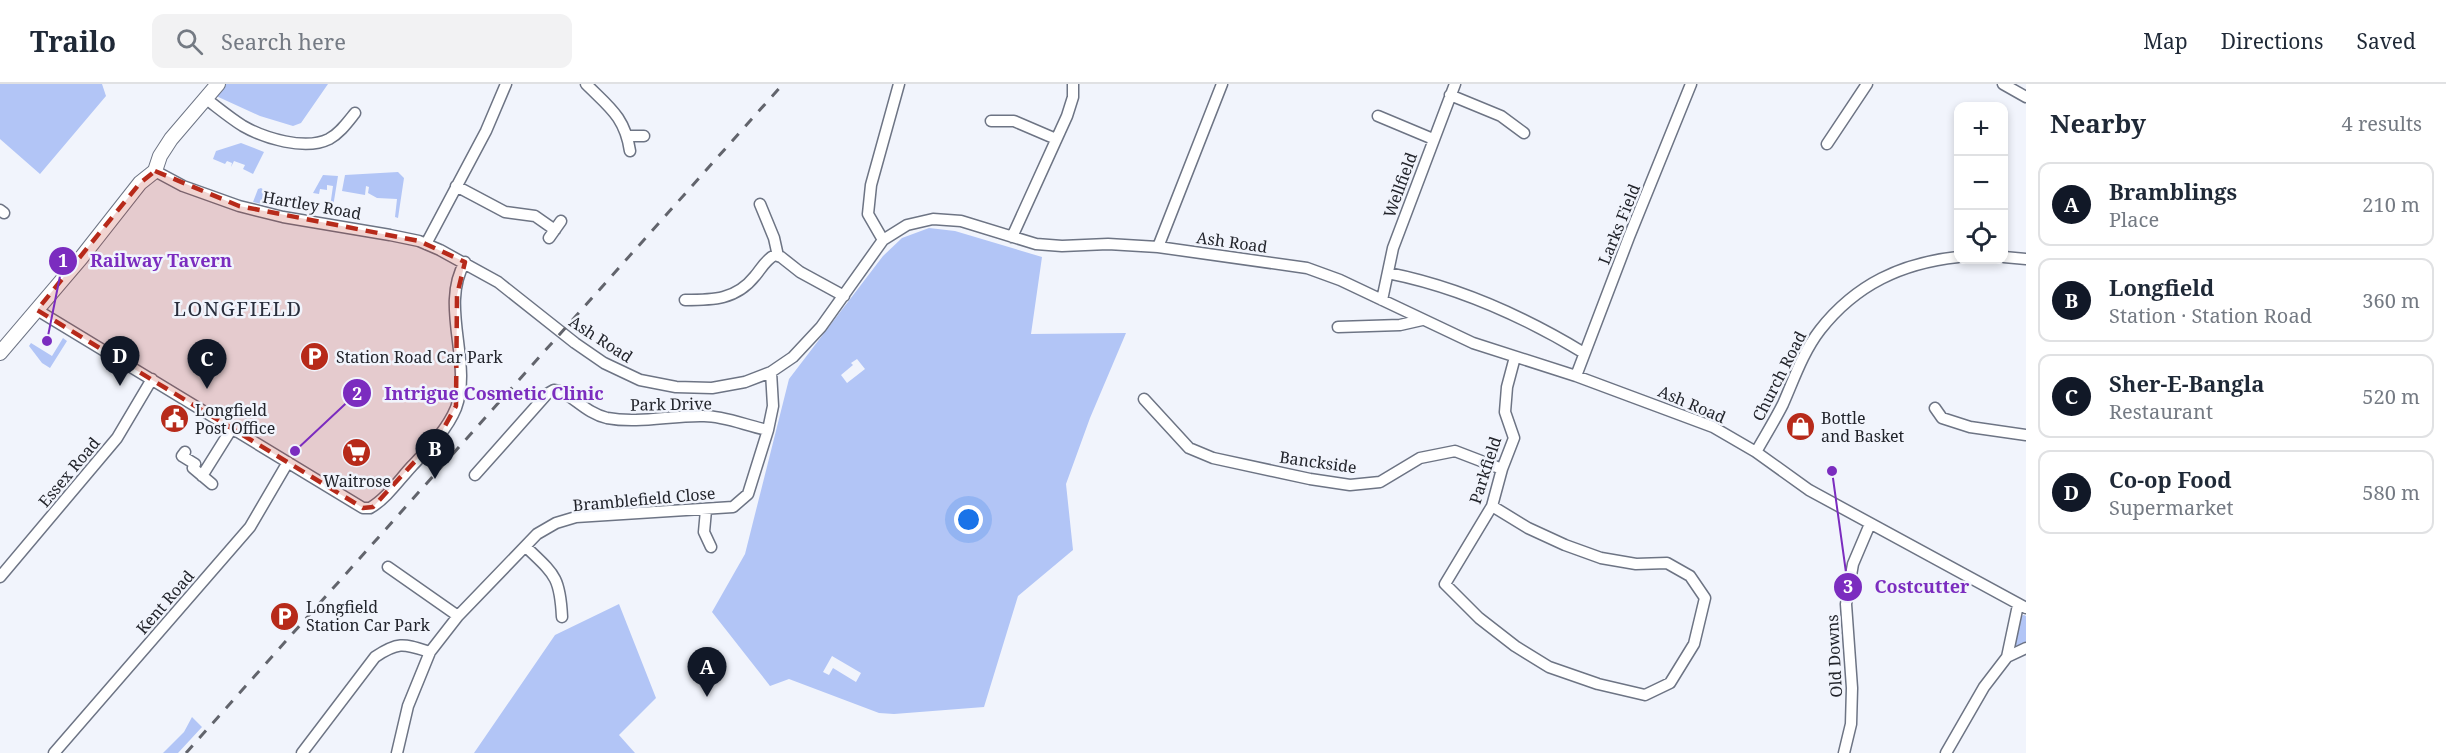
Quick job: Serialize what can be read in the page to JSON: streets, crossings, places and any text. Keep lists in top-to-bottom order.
{
  "streets": {
    "street": [
      "Wellfield",
      "Hartley Road",
      "Larks Field",
      "Ash Road",
      "Church Road",
      "Park Drive",
      "Banckside",
      "Parkfield",
      "Essex Road",
      "Bramblefield Close",
      "Kent Road",
      "Old Downs"
    ]
  },
  "crossings": [
    ["Wellfield", "Ash Road"],
    ["Hartley Road", "Ash Road"],
    ["Larks Field", "Ash Road"],
    ["Ash Road", "Church Road"],
    ["Ash Road", "Parkfield"],
    ["Ash Road", "Bramblefield Close"],
    ["Ash Road", "Old Downs"],
    ["Park Drive", "Bramblefield Close"],
    ["Banckside", "Parkfield"]
  ],
  "districts": ["LONGFIELD"],
  "places": {
    "other": ["Railway Tavern", "Intrigue Cosmetic Clinic", "Costcutter"],
    "parking": ["Station Road Car Park", "Longfield Station Car Park"],
    "public building": ["Longfield Post Office"],
    "shop": ["Bottle and Basket"],
    "supermarket": ["Waitrose"]
  },
  "page": {
    "header": "Trailo",
    "search": "Search here",
    "nav": ["Map", "Directions", "Saved"],
    "heading": ["Nearby", "4 results"],
    "map_buttons": ["+", "−"],
    "list": [
      {
        "mark": "A",
        "name": "Bramblings",
        "note": "Place",
        "value": "210 m"
      },
      {
        "mark": "B",
        "name": "Longfield",
        "note": "Station · Station Road",
        "value": "360 m"
      },
      {
        "mark": "C",
        "name": "Sher-E-Bangla",
        "note": "Restaurant",
        "value": "520 m"
      },
      {
        "mark": "D",
        "name": "Co-op Food",
        "note": "Supermarket",
        "value": "580 m"
      }
    ],
    "pins": [
      "D",
      "C",
      "B",
      "A"
    ]
  }
}
